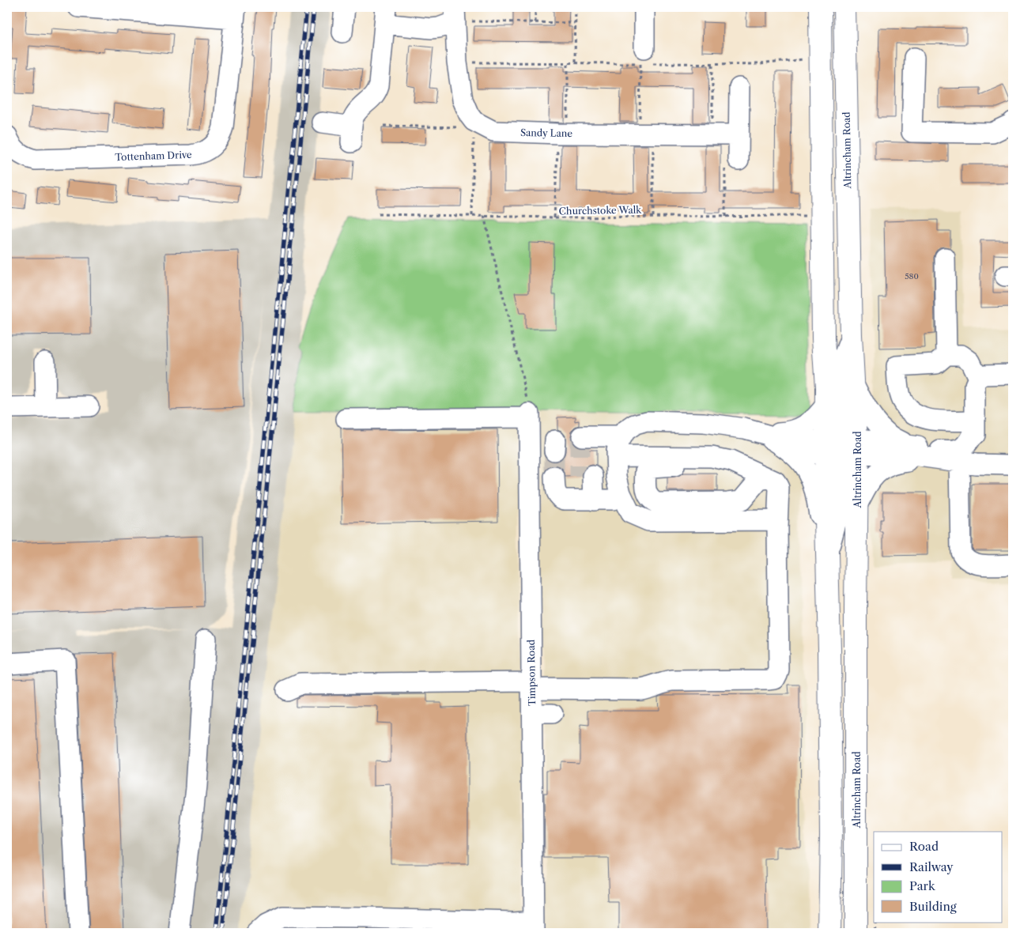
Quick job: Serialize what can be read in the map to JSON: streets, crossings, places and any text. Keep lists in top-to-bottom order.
{
  "streets": {
    "highway": ["Altrincham Road"],
    "street": ["Sandy Lane", "Tottenham Drive", "Timpson Road"],
    "path": ["Churchstoke Walk"]
  },
  "crossings": [
    ["Altrincham Road", "Churchstoke Walk"]
  ],
  "house_numbers": ["580"],
  "legend": [
    "Road",
    "Railway",
    "Park",
    "Building"
  ]
}
